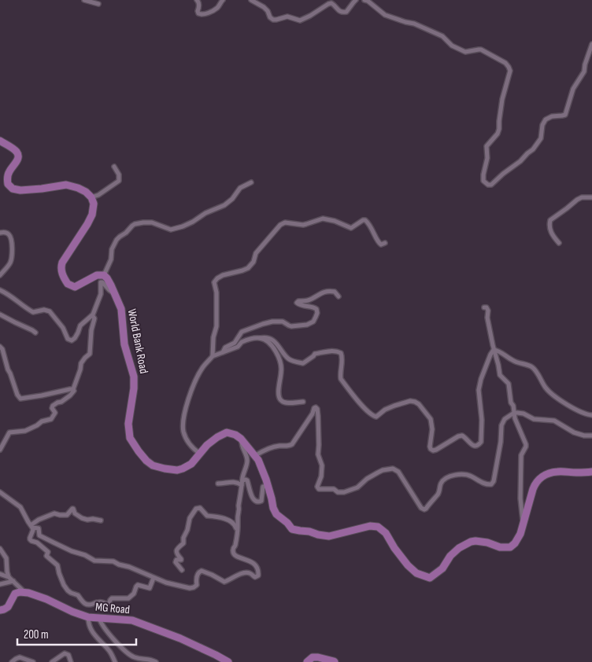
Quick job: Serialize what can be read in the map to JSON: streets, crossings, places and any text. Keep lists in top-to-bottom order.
{
  "streets": {
    "main road": ["World Bank Road", "MG Road"]
  },
  "scale_bar": "200 m"
}
